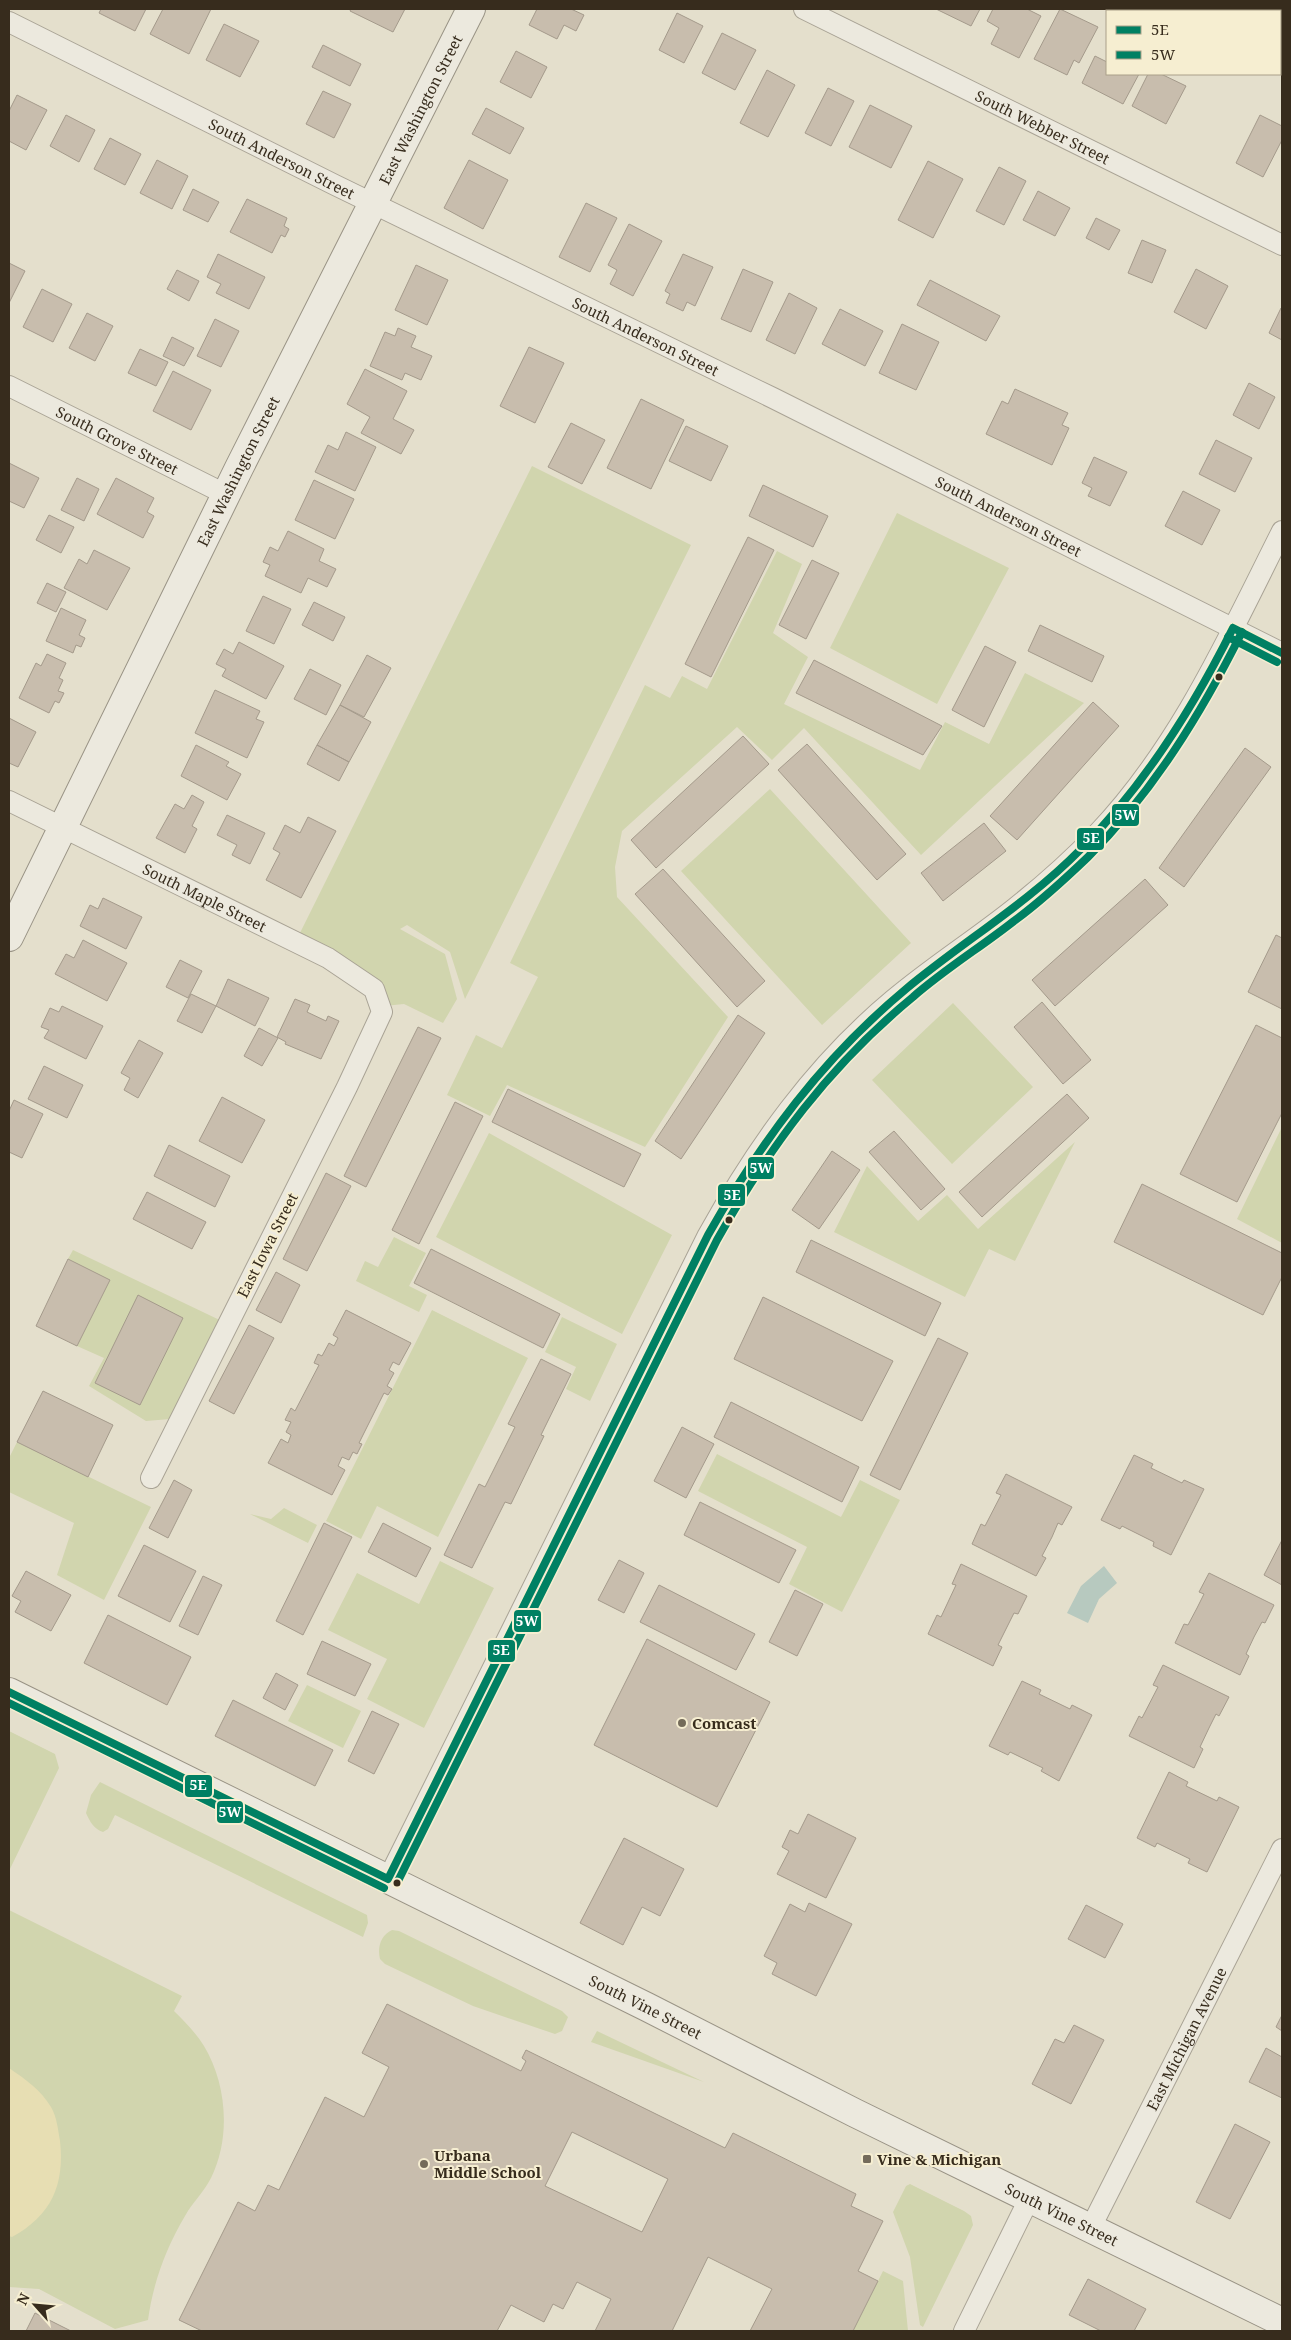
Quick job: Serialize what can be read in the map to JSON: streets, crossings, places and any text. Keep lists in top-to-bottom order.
{
  "streets": {
    "main road": ["East Washington Street", "South Vine Street"],
    "street": [
      "South Webber Street",
      "South Anderson Street",
      "South Grove Street",
      "South Maple Street",
      "East Iowa Street",
      "East Michigan Avenue"
    ]
  },
  "crossings": [
    ["East Washington Street", "South Anderson Street"],
    ["East Washington Street", "South Grove Street"],
    ["East Washington Street", "South Maple Street"],
    ["South Maple Street", "East Iowa Street"],
    ["South Vine Street", "East Michigan Avenue"]
  ],
  "places": {
    "other": ["Comcast", "Urbana Middle School"],
    "transit": ["Vine & Michigan"]
  },
  "lines": ["transit line 5E", "transit line 5W"],
  "legend": ["5E", "5W"],
  "north": "top left"
}
